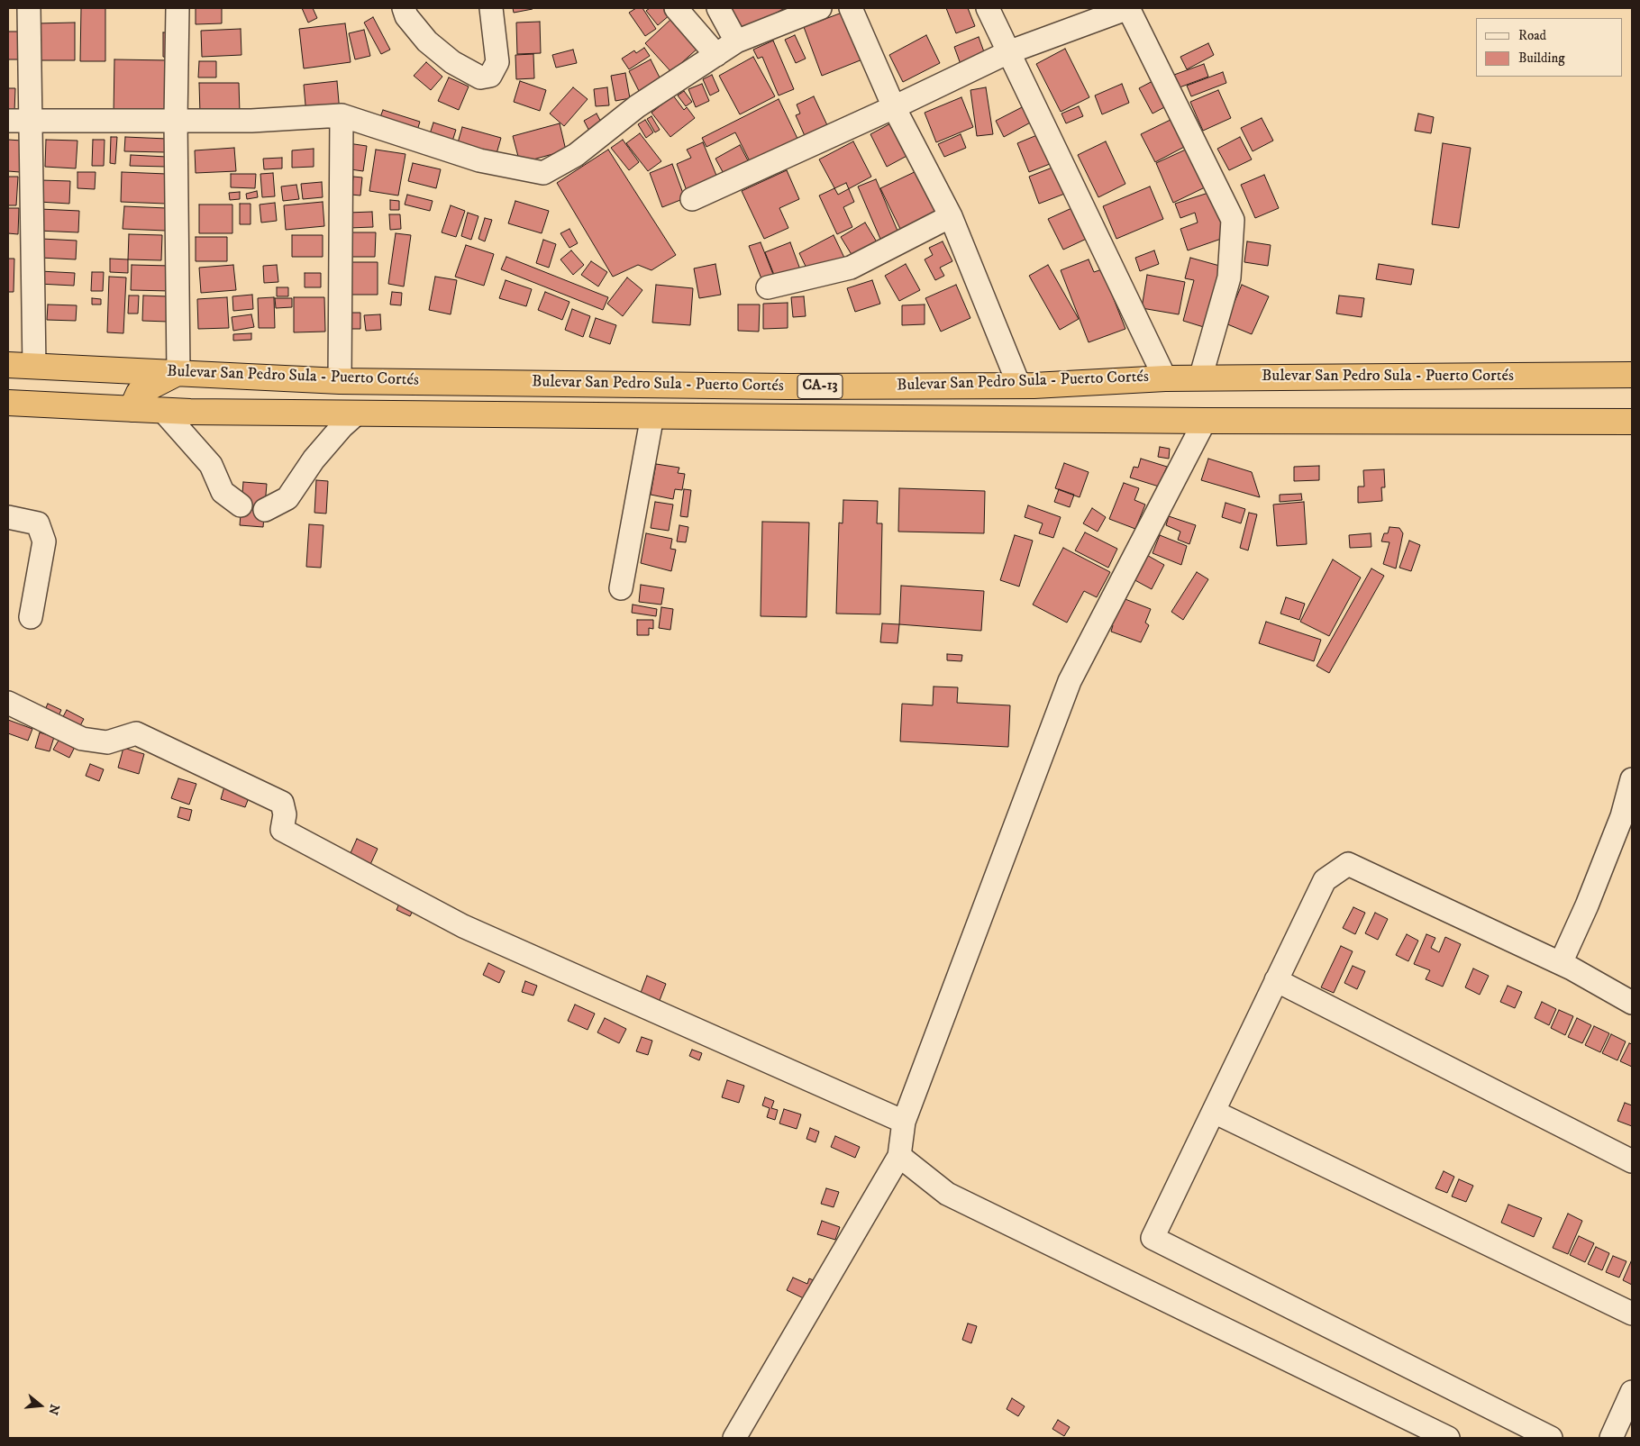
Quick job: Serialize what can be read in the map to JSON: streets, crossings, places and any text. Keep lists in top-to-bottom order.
{
  "streets": {
    "highway": ["Bulevar San Pedro Sula - Puerto Cortés", "CA-13"]
  },
  "legend": ["Road", "Building"],
  "north": "right"
}
